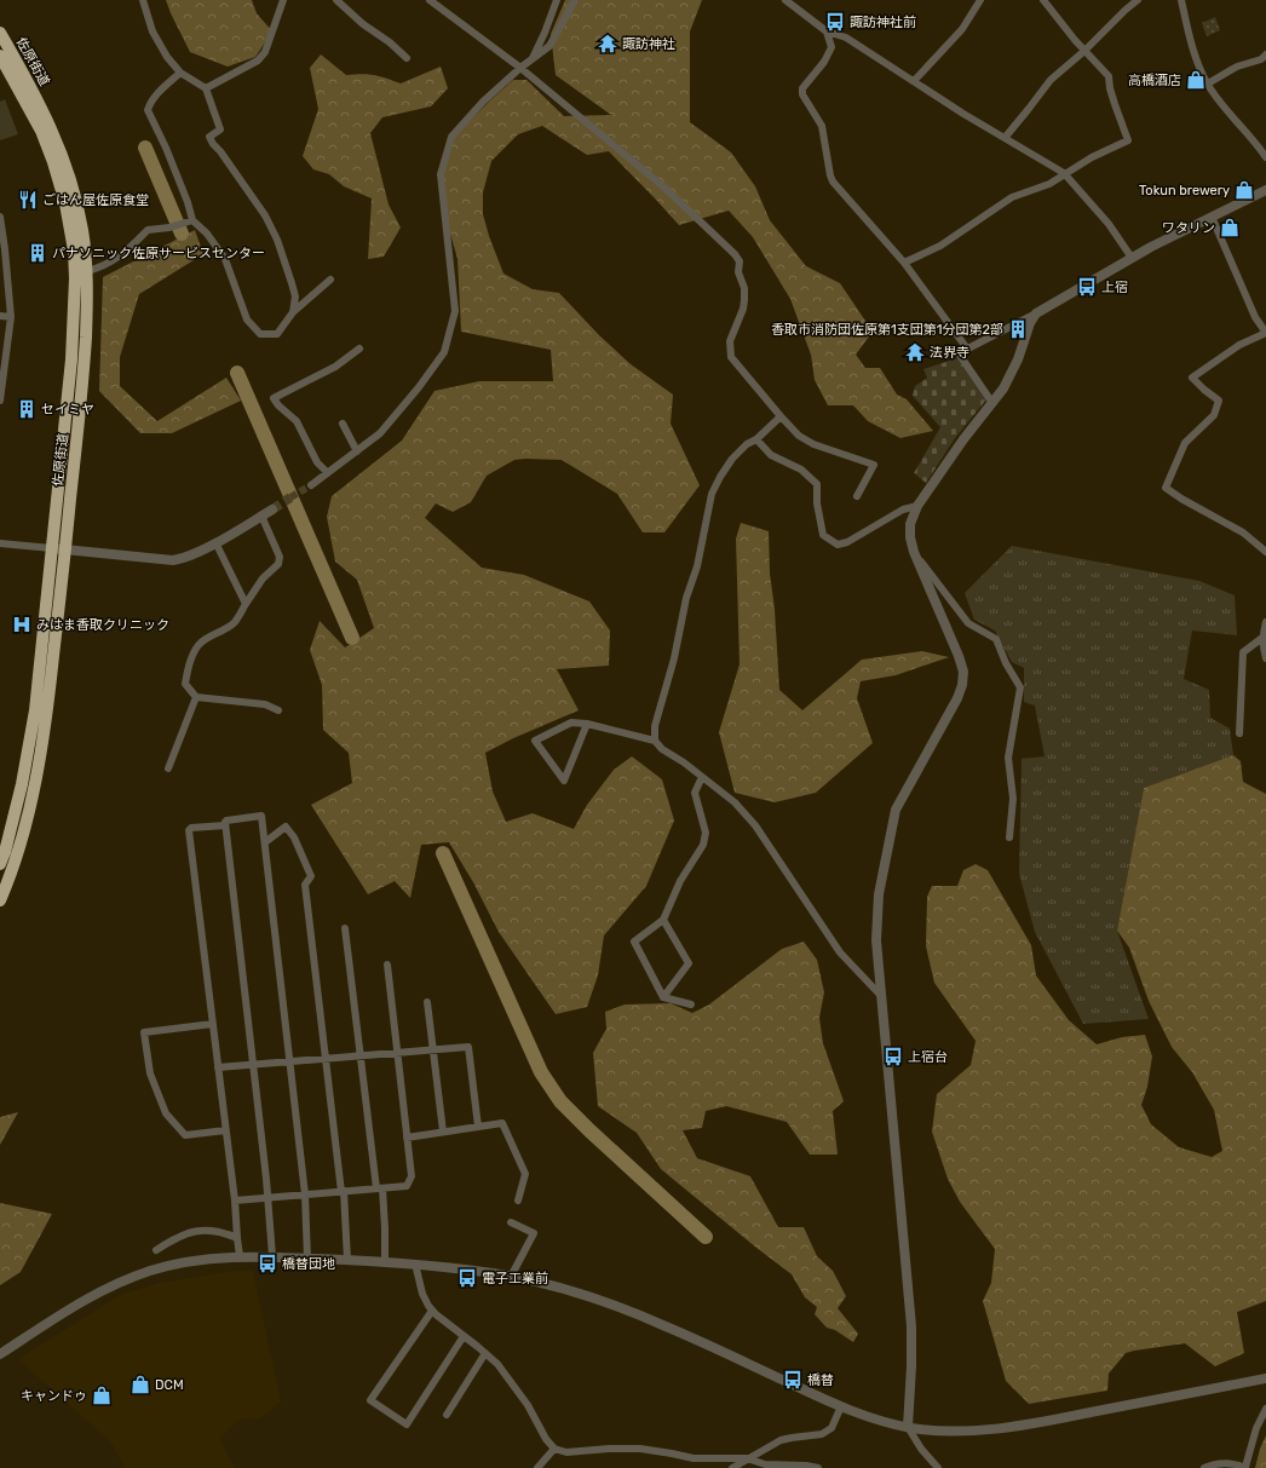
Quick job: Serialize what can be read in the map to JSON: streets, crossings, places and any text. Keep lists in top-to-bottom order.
{
  "streets": {
    "highway": ["佐原街道"]
  },
  "places": {
    "bus stop": [
      "諏訪神社前",
      "上宿",
      "上宿台",
      "橋替団地",
      "電子工業前",
      "橋替"
    ],
    "temple": ["諏訪神社", "法界寺"],
    "shop": [
      "高橋酒店",
      "Tokun brewery",
      "ワタリン",
      "DCM",
      "キャンドゥ"
    ],
    "restaurant": ["ごはん屋佐原食堂"],
    "building": ["パナソニック佐原サービスセンター", "香取市消防団佐原第1支団第1分団第2部", "セイミヤ"],
    "hospital": ["みはま香取クリニック"]
  }
}
